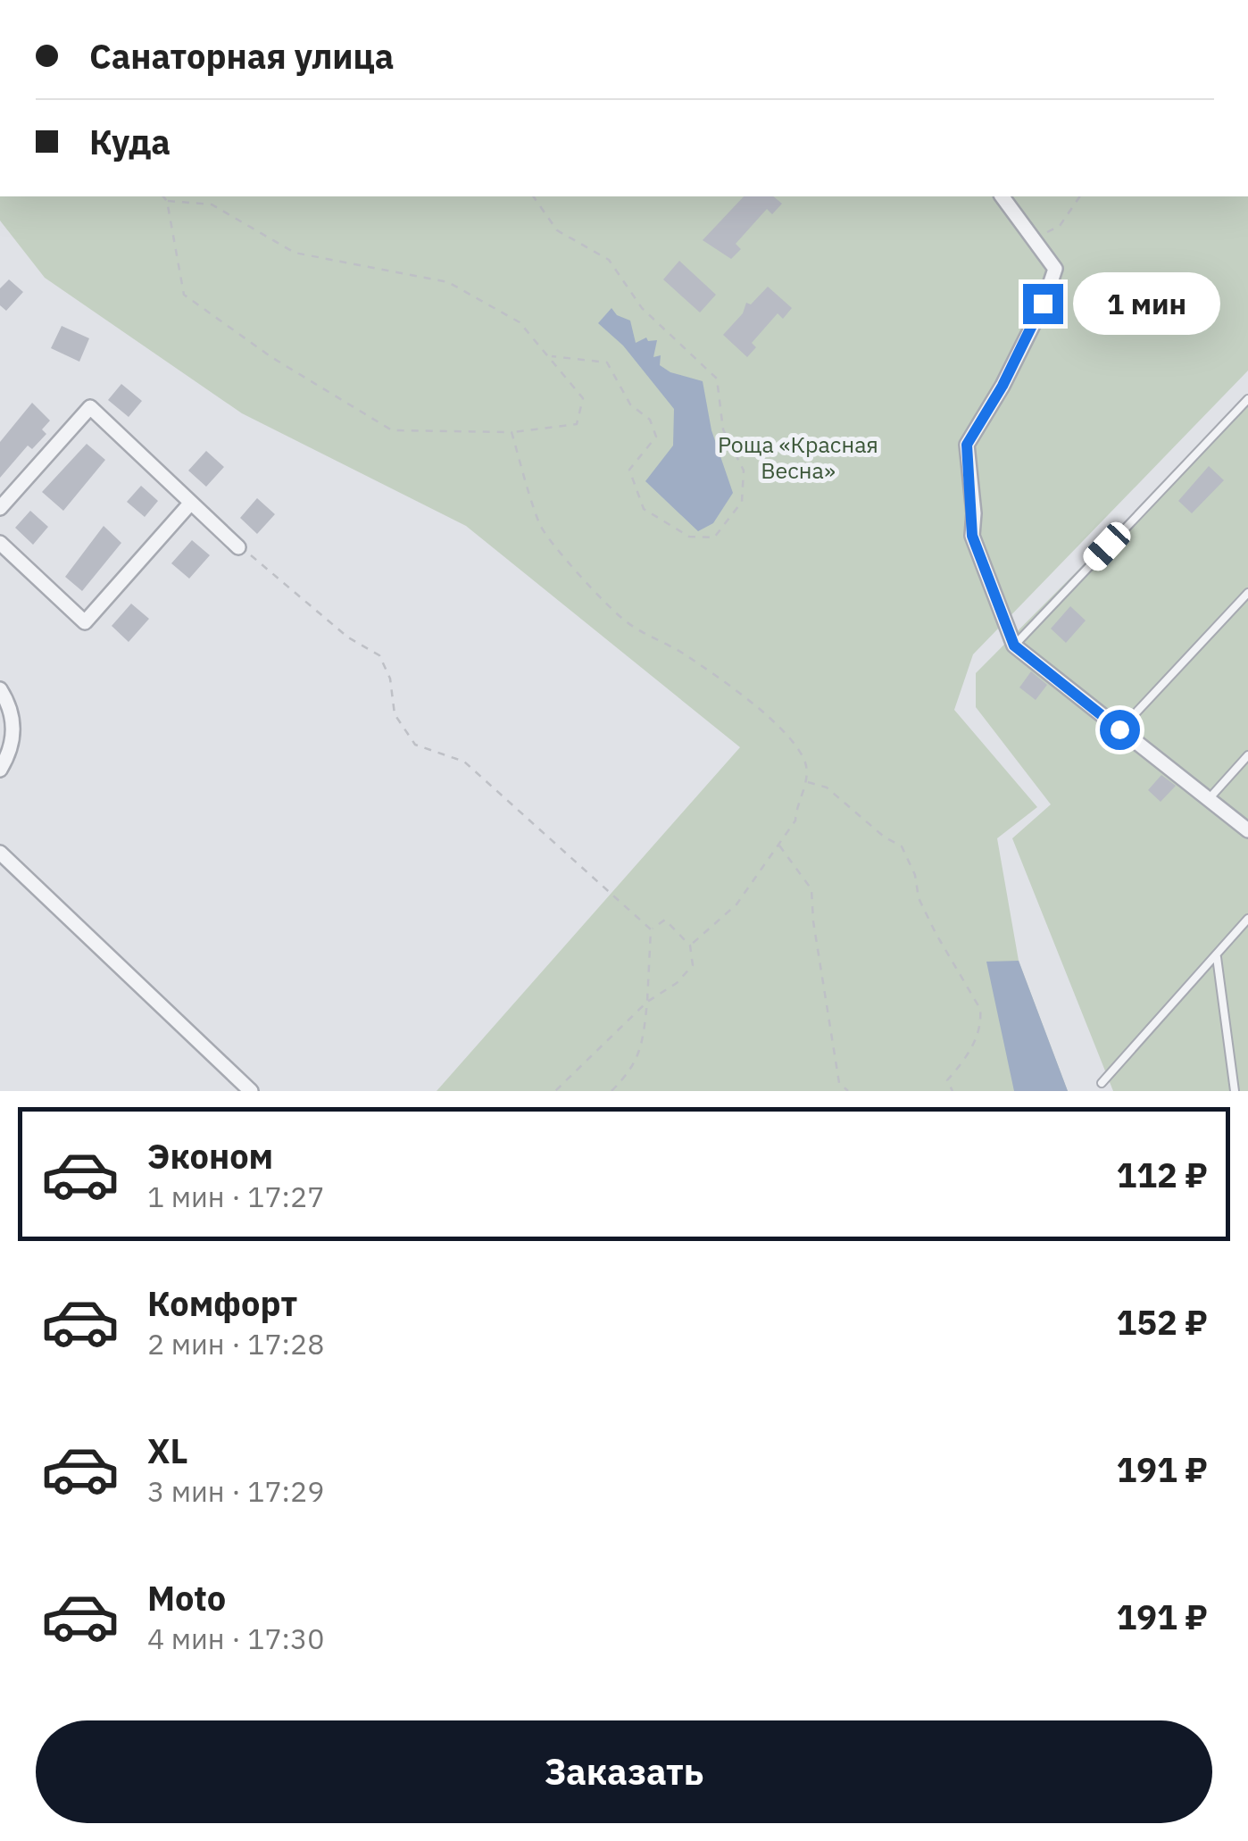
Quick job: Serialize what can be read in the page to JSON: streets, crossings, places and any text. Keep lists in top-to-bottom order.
{
  "parks": ["Роща «Красная Весна»"],
  "page": {
    "banner": ["Санаторная улица", "Куда"],
    "bubble": "1 мин",
    "list": [
      {
        "name": "Эконом",
        "note": "1 мин · 17:27",
        "value": "112 ₽"
      },
      {
        "name": "Комфорт",
        "note": "2 мин · 17:28",
        "value": "152 ₽"
      },
      {
        "name": "XL",
        "note": "3 мин · 17:29",
        "value": "191 ₽"
      },
      {
        "name": "Moto",
        "note": "4 мин · 17:30",
        "value": "191 ₽"
      }
    ],
    "buttons": "Заказать"
  }
}
